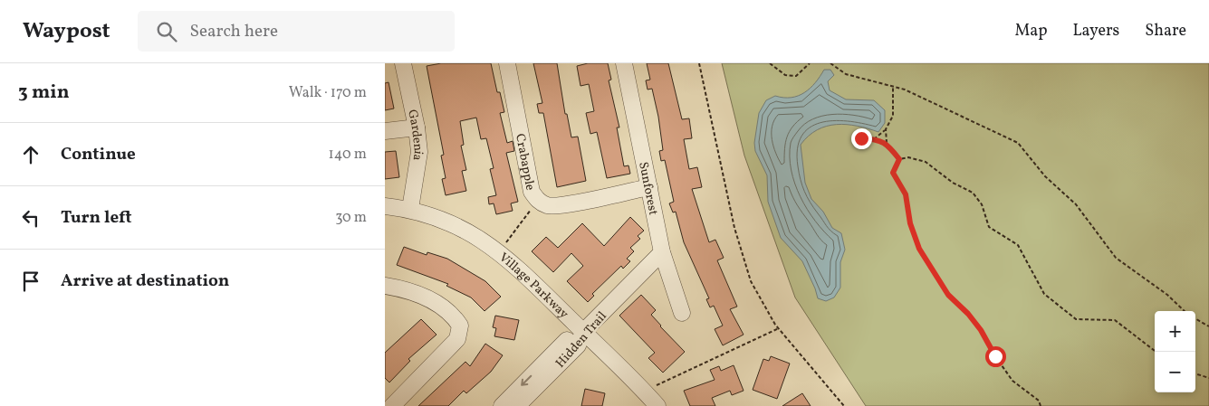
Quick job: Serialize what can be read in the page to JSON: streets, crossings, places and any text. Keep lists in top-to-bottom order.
{
  "streets": {
    "street": [
      "Gardenia",
      "Crabapple",
      "Sunforest",
      "Village Parkway",
      "Hidden Trail"
    ]
  },
  "crossings": [
    ["Gardenia", "Village Parkway"],
    ["Crabapple", "Sunforest"],
    ["Sunforest", "Hidden Trail"],
    ["Village Parkway", "Hidden Trail"]
  ],
  "page": {
    "header": "Waypost",
    "search": "Search here",
    "nav": ["Map", "Layers", "Share"],
    "heading": ["3 min", "Walk · 170 m"],
    "list": [
      ["Continue", "140 m"],
      ["Turn left", "30 m"],
      "Arrive at destination"
    ],
    "map_buttons": ["+", "−"]
  }
}
